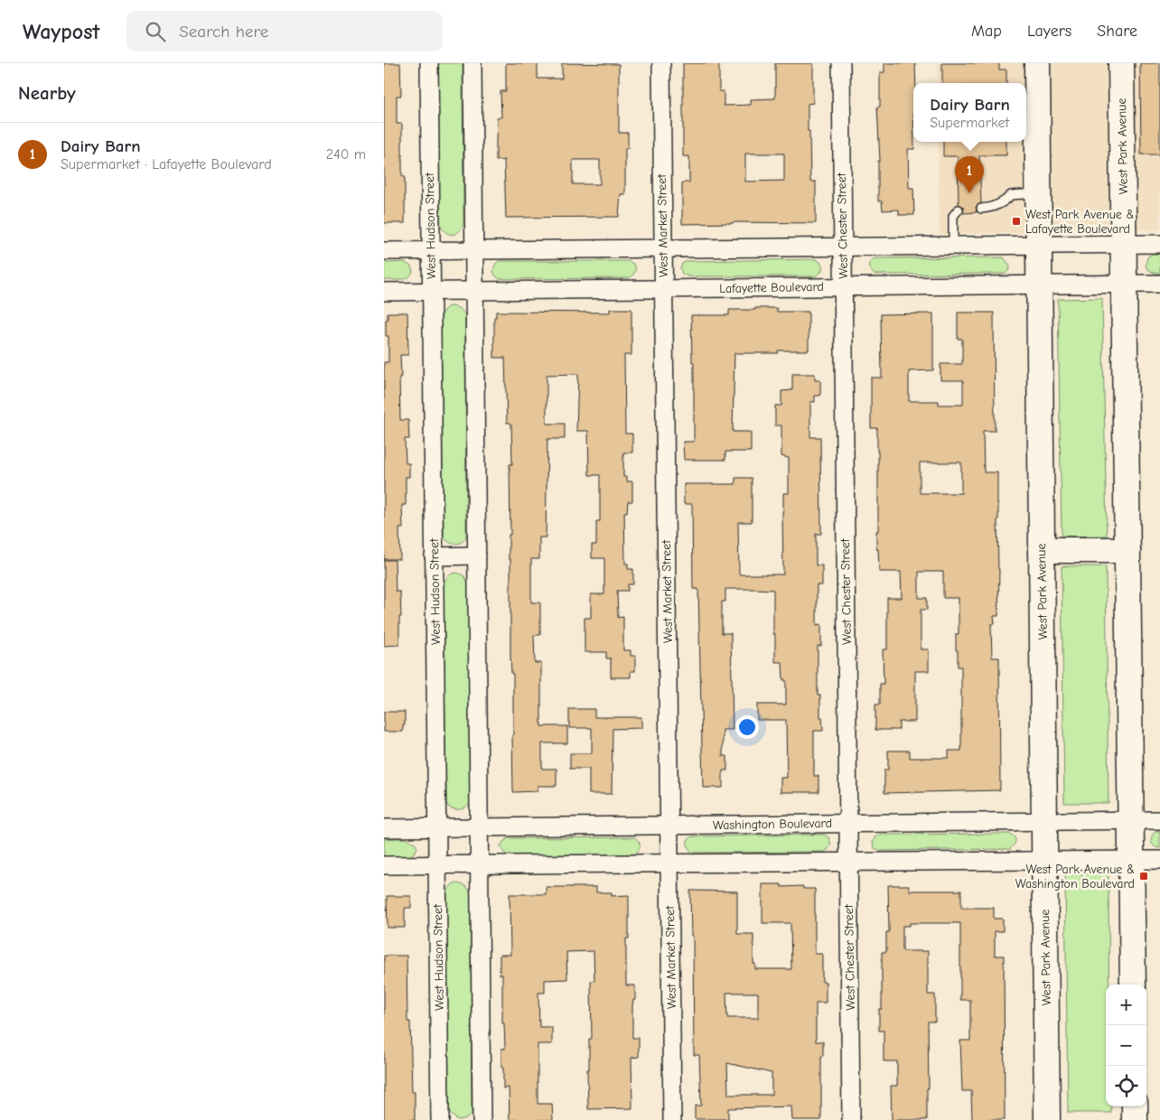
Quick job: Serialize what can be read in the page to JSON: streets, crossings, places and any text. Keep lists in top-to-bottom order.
{
  "streets": {
    "highway": ["West Park Avenue"],
    "street": [
      "West Hudson Street",
      "West Market Street",
      "West Chester Street",
      "Lafayette Boulevard",
      "Washington Boulevard"
    ]
  },
  "crossings": [
    ["West Park Avenue", "Lafayette Boulevard"],
    ["West Park Avenue", "Washington Boulevard"],
    ["West Hudson Street", "Lafayette Boulevard"],
    ["West Hudson Street", "Washington Boulevard"],
    ["West Market Street", "Lafayette Boulevard"],
    ["West Market Street", "Washington Boulevard"],
    ["West Chester Street", "Lafayette Boulevard"],
    ["West Chester Street", "Washington Boulevard"]
  ],
  "places": {
    "transit": ["West Park Avenue & Lafayette Boulevard", "West Park Avenue & Washington Boulevard"]
  },
  "page": {
    "header": "Waypost",
    "search": "Search here",
    "nav": ["Map", "Layers", "Share"],
    "heading": "Nearby",
    "popup": ["Dairy Barn", "Supermarket"],
    "list": [
      {
        "mark": "1",
        "name": "Dairy Barn",
        "note": "Supermarket · Lafayette Boulevard",
        "value": "240 m"
      }
    ],
    "pins": "1",
    "map_buttons": ["+", "−"]
  }
}
